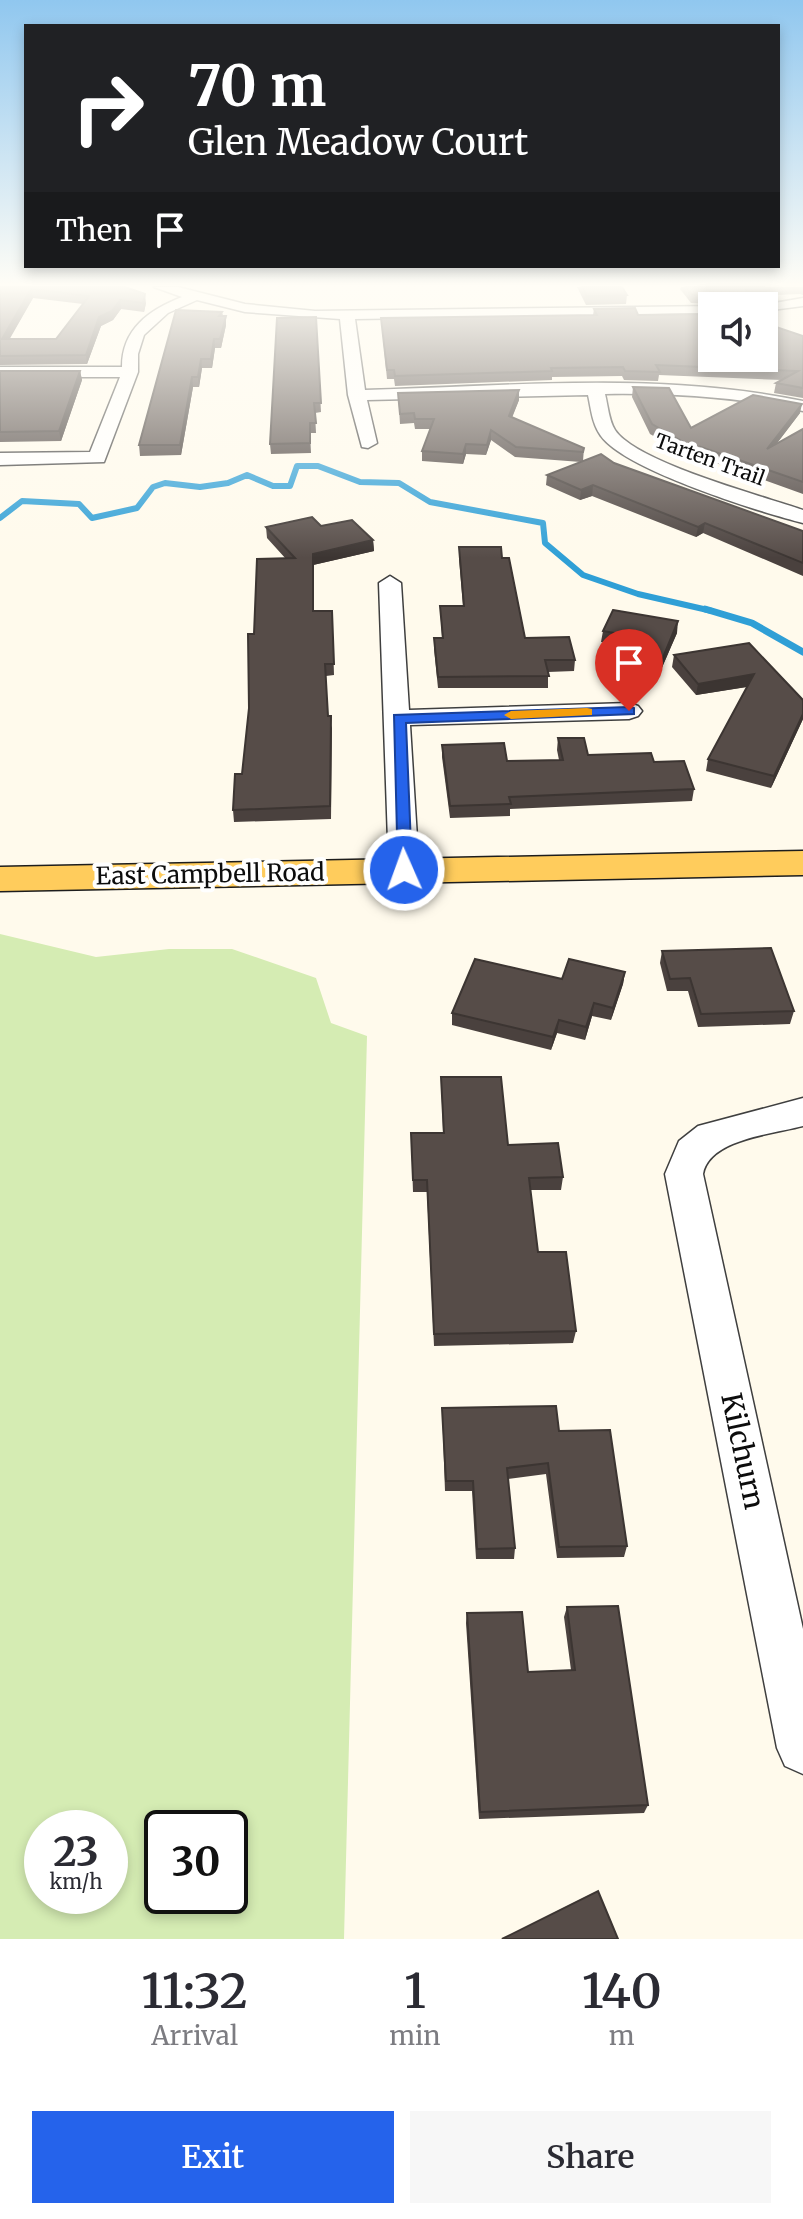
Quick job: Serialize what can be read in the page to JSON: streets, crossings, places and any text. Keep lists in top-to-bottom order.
{
  "streets": {
    "main road": ["East Campbell Road"],
    "street": ["Tarten Trail", "Kilchurn"]
  },
  "page": {
    "turn": ["70 m", "Glen Meadow Court"],
    "then": "Then",
    "speed": "23 km/h",
    "limit": "30",
    "eta": [
      "11:32",
      "Arrival",
      "1",
      "min",
      "140",
      "m"
    ],
    "buttons": ["Exit", "Share"]
  }
}
